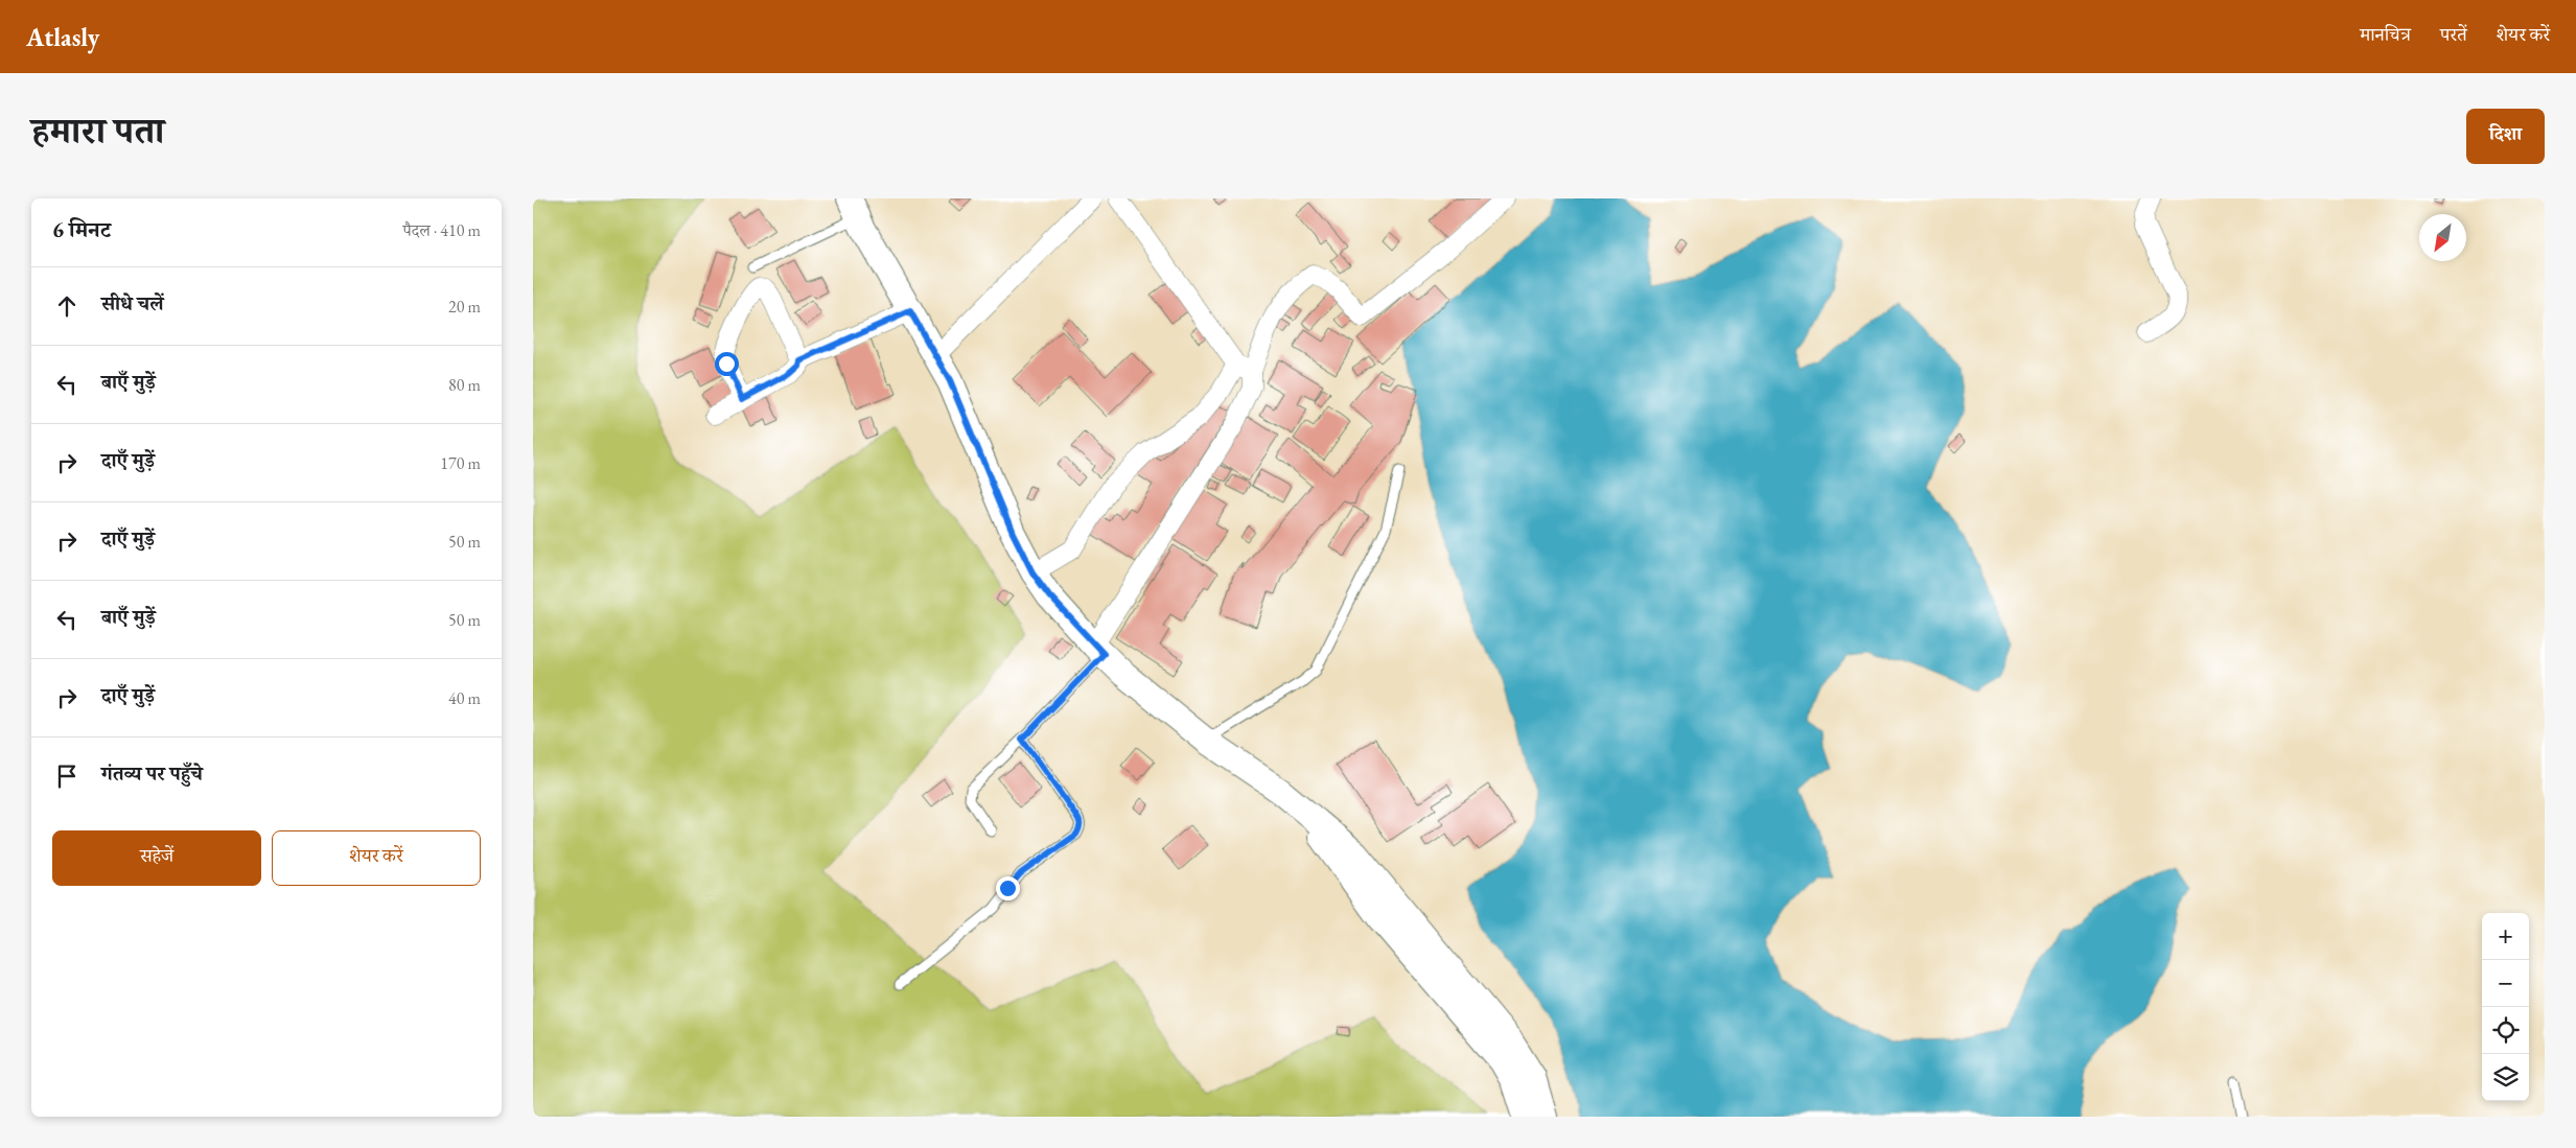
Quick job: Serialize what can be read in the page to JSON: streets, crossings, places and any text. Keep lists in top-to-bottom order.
{
  "north": "bottom left",
  "page": {
    "header": "Atlasly",
    "nav": ["मानचित्र", "परतें", "शेयर करें"],
    "title": "हमारा पता",
    "buttons": [
      "दिशा",
      ["सहेजें", "शेयर करें"]
    ],
    "heading": ["6 मिनट", "पैदल · 410 m"],
    "list": [
      ["सीधे चलें", "20 m"],
      ["बाएँ मुड़ें", "80 m"],
      ["दाएँ मुड़ें", "170 m"],
      ["दाएँ मुड़ें", "50 m"],
      ["बाएँ मुड़ें", "50 m"],
      ["दाएँ मुड़ें", "40 m"],
      "गंतव्य पर पहुँचे"
    ],
    "map_buttons": ["+", "−"]
  }
}
